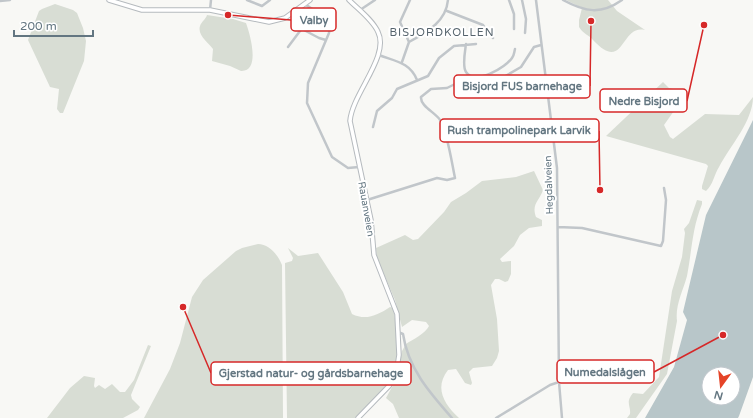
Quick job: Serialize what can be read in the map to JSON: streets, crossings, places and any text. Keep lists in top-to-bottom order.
{
  "streets": {
    "main road": ["Rauanveien"],
    "street": ["Hegdalveien"]
  },
  "districts": ["BISJORDKOLLEN"],
  "places": [
    "Valby",
    "Bisjord FUS barnehage",
    "Nedre Bisjord",
    "Rush trampolinepark Larvik",
    "Gjerstad natur- og gårdsbarnehage",
    "Numedalslågen"
  ],
  "scale_bar": "200 m",
  "north": "bottom"
}
